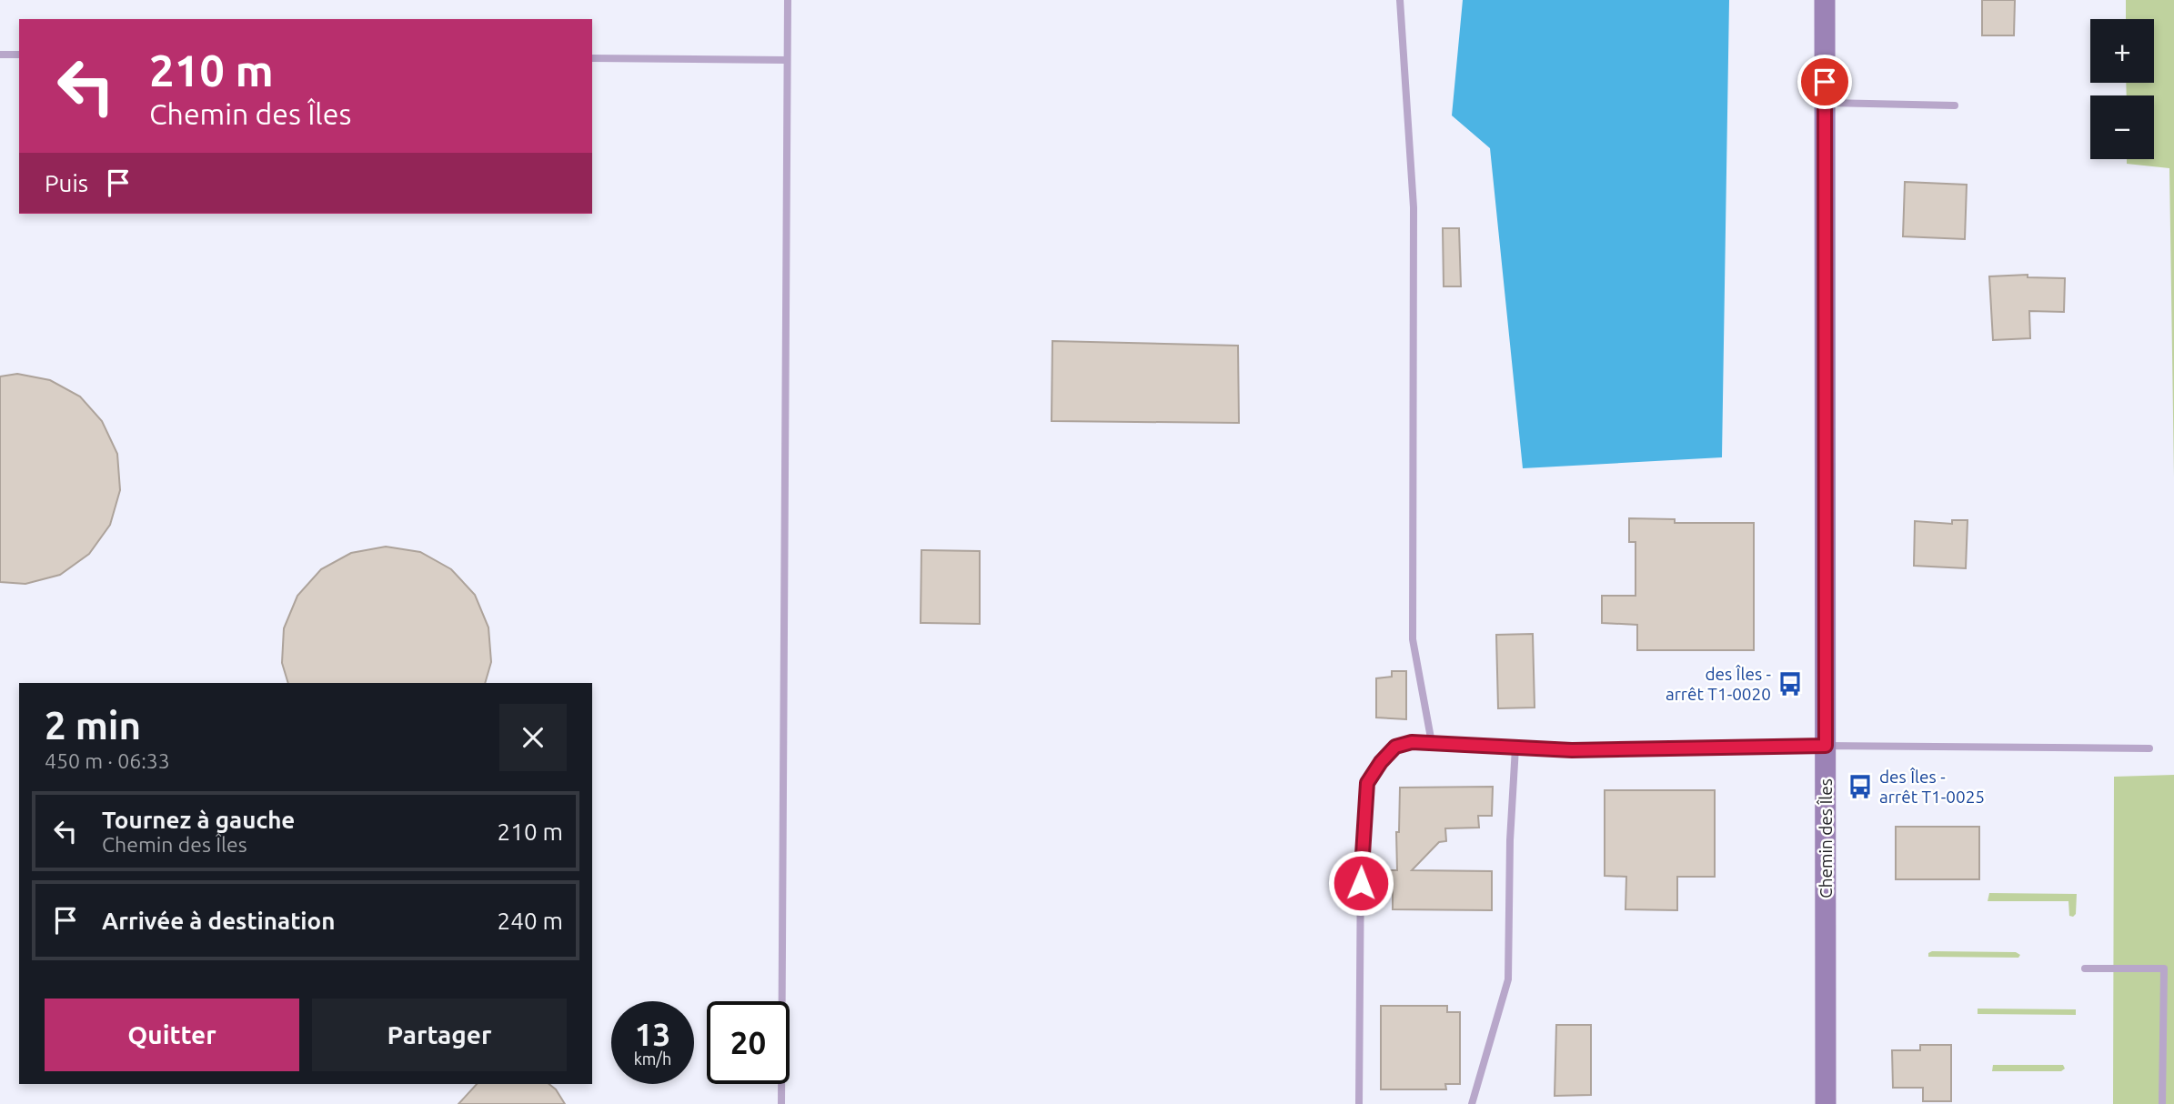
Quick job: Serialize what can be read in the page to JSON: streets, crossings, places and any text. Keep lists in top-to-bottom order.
{
  "streets": {
    "main road": ["Chemin des Îles"]
  },
  "places": {
    "bus stop": ["des Îles - arrêt T1-0020", "des Îles - arrêt T1-0025"]
  },
  "page": {
    "map_buttons": ["+", "−"],
    "turn": ["210 m", "Chemin des Îles"],
    "then": "Puis",
    "heading": ["2 min", "450 m · 06:33"],
    "list": [
      {
        "name": "Tournez à gauche",
        "note": "Chemin des Îles",
        "value": "210 m"
      },
      {
        "name": "Arrivée à destination",
        "value": "240 m"
      }
    ],
    "buttons": ["Quitter", "Partager"],
    "speed": "13 km/h",
    "limit": "20"
  }
}
